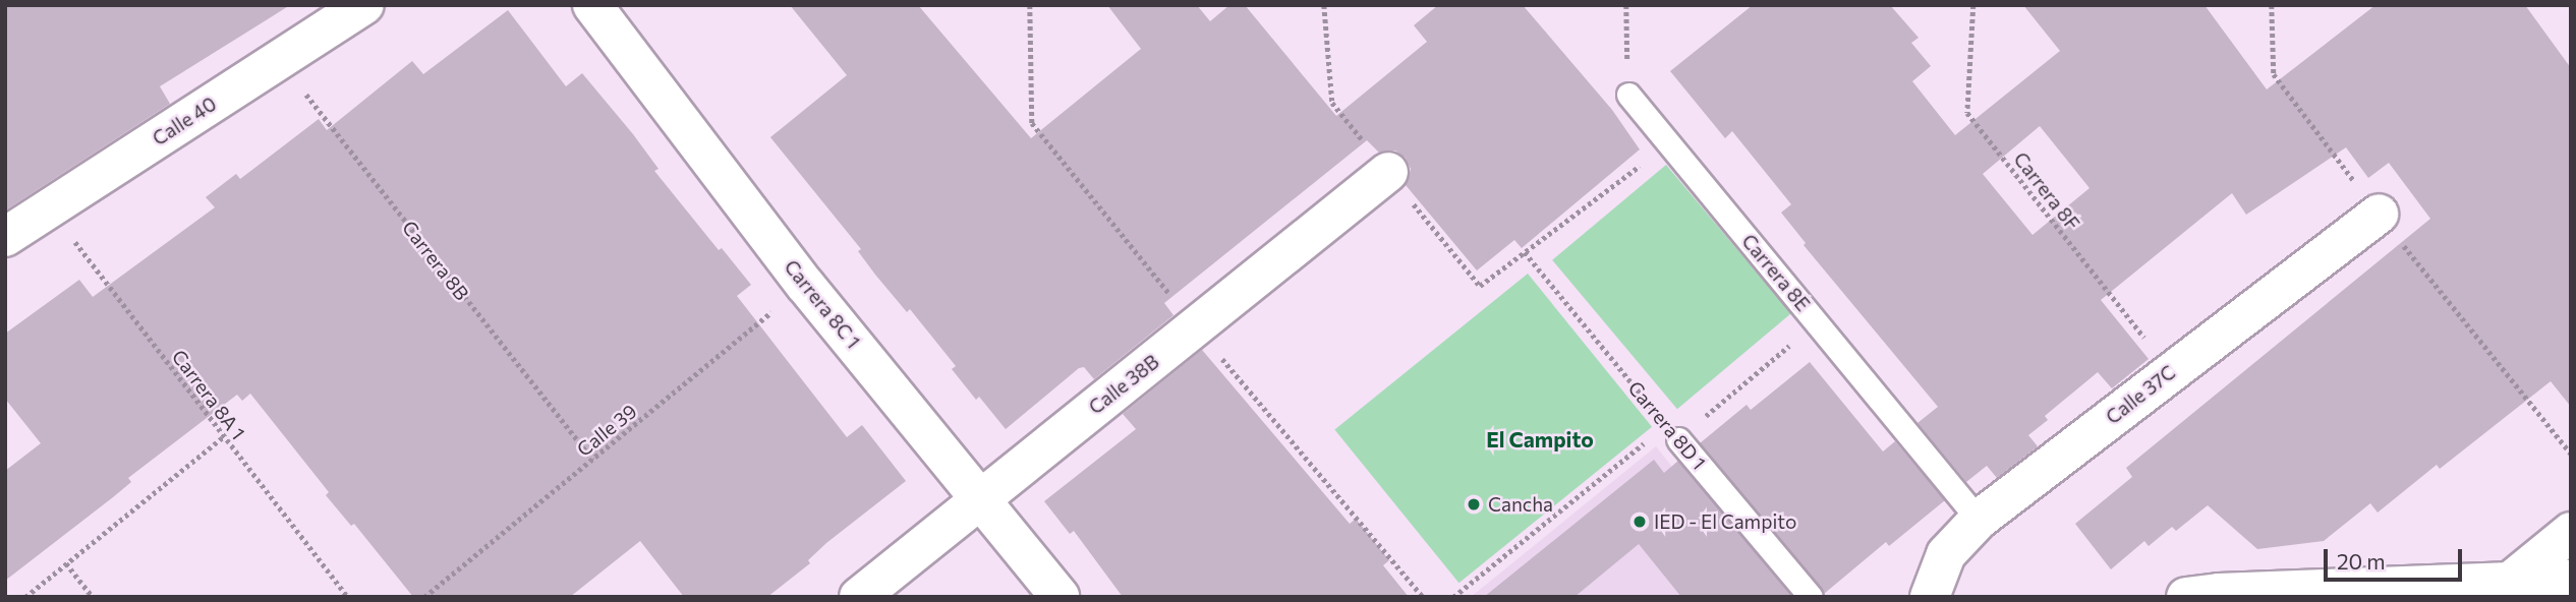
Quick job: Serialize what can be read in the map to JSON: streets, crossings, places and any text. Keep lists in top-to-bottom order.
{
  "streets": {
    "street": [
      "Calle 40",
      "Carrera 8C 1",
      "Calle 38B",
      "Calle 37C"
    ],
    "lane": ["Carrera 8E", "Carrera 8D 1"],
    "path": [
      "Carrera 8F",
      "Carrera 8B",
      "Carrera 8A 1",
      "Calle 39"
    ]
  },
  "crossings": [
    ["Calle 40", "Carrera 8B"],
    ["Calle 40", "Carrera 8A 1"],
    ["Carrera 8F", "Calle 37C"],
    ["Carrera 8B", "Calle 39"],
    ["Carrera 8E", "Calle 37C"],
    ["Carrera 8C 1", "Calle 38B"],
    ["Carrera 8C 1", "Calle 39"]
  ],
  "districts": ["El Campito"],
  "places": ["Cancha", "IED - El Campito"],
  "scale_bar": "20 m"
}
